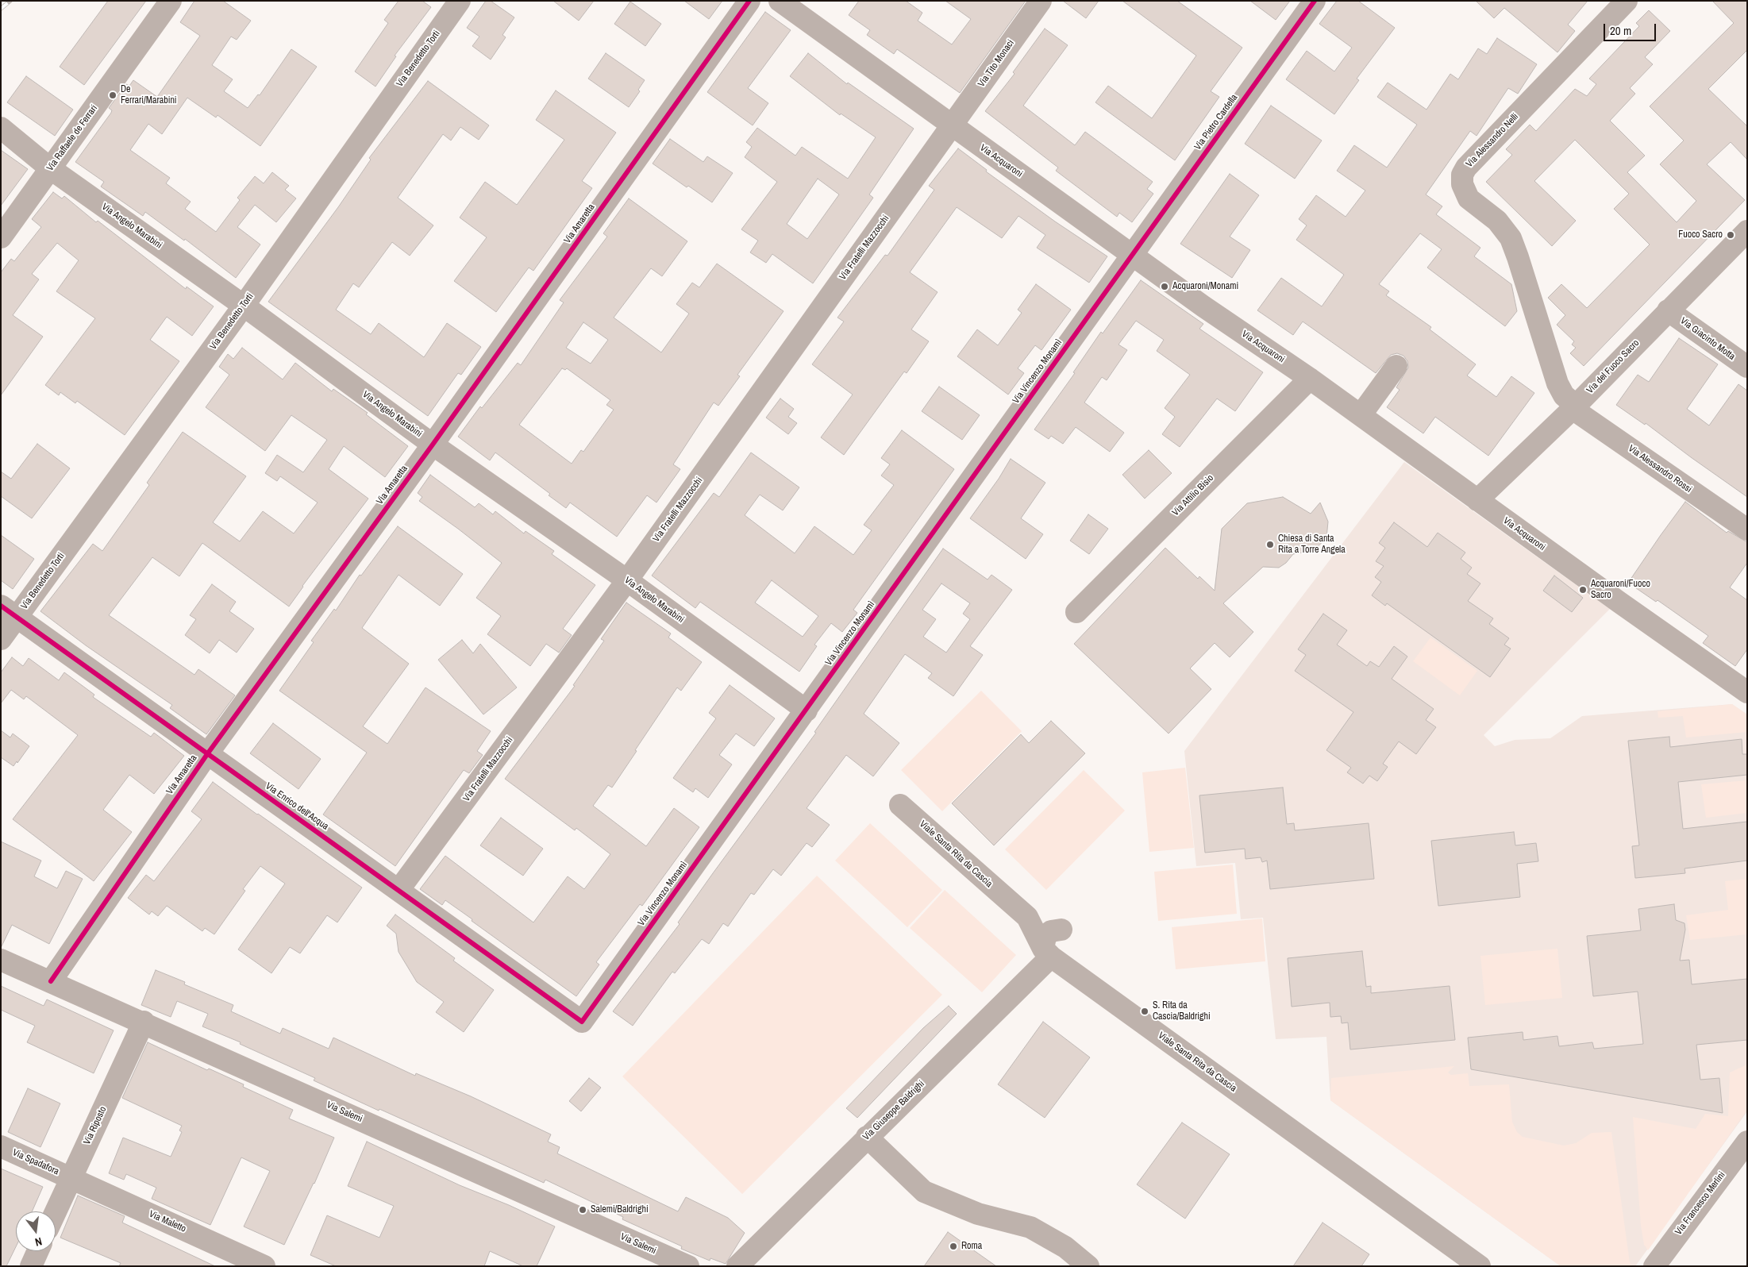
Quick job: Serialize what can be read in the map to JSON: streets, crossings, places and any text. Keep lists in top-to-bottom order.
{
  "streets": {
    "street": [
      "Via Benedetto Torti",
      "Via Tito Monaci",
      "Via Pietro Cardella",
      "Via Raffaele de Ferrari",
      "Via Alessandro Nelli",
      "Via Acquaroni",
      "Via Amaretta",
      "Via Angelo Marabini",
      "Via Fratelli Mazzocchi",
      "Via Giacinto Motta",
      "Via del Fuoco Sacro",
      "Via Vincenzo Monamì",
      "Via Alessandro Rossi",
      "Via Attilio Bisio",
      "Via Enrico dell'Acqua",
      "Viale Santa Rita da Cascia",
      "Via Giuseppe Baldrighi",
      "Via Salemi",
      "Via Riposto",
      "Via Spadafora",
      "Via Francesco Merlini",
      "Via Maletto"
    ]
  },
  "crossings": [
    ["Via Benedetto Torti", "Via Angelo Marabini"],
    ["Via Benedetto Torti", "Via Enrico dell'Acqua"],
    ["Via Tito Monaci", "Via Acquaroni"],
    ["Via Tito Monaci", "Via Fratelli Mazzocchi"],
    ["Via Pietro Cardella", "Via Acquaroni"],
    ["Via Pietro Cardella", "Via Vincenzo Monamì"],
    ["Via Raffaele de Ferrari", "Via Angelo Marabini"],
    ["Via Alessandro Nelli", "Via del Fuoco Sacro"],
    ["Via Alessandro Nelli", "Via Alessandro Rossi"],
    ["Via Acquaroni", "Via Fratelli Mazzocchi"],
    ["Via Acquaroni", "Via del Fuoco Sacro"],
    ["Via Acquaroni", "Via Vincenzo Monamì"],
    ["Via Acquaroni", "Via Attilio Bisio"],
    ["Via Amaretta", "Via Angelo Marabini"],
    ["Via Amaretta", "Via Enrico dell'Acqua"],
    ["Via Amaretta", "Via Salemi"],
    ["Via Angelo Marabini", "Via Fratelli Mazzocchi"],
    ["Via Angelo Marabini", "Via Vincenzo Monamì"],
    ["Via Fratelli Mazzocchi", "Via Enrico dell'Acqua"],
    ["Via Giacinto Motta", "Via del Fuoco Sacro"],
    ["Via del Fuoco Sacro", "Via Alessandro Rossi"],
    ["Via Vincenzo Monamì", "Via Enrico dell'Acqua"],
    ["Viale Santa Rita da Cascia", "Via Giuseppe Baldrighi"],
    ["Via Salemi", "Via Riposto"],
    ["Via Riposto", "Via Spadafora"],
    ["Via Riposto", "Via Maletto"],
    ["Via Spadafora", "Via Maletto"]
  ],
  "places": [
    "De Ferrari/Marabini",
    "Fuoco Sacro",
    "Acquaroni/Monami",
    "Chiesa di Santa Rita a Torre Angela",
    "Acquaroni/Fuoco Sacro",
    "S. Rita da Cascia/Baldrighi",
    "Salemi/Baldrighi",
    "Roma"
  ],
  "scale_bar": "20 m",
  "north": "bottom"
}
